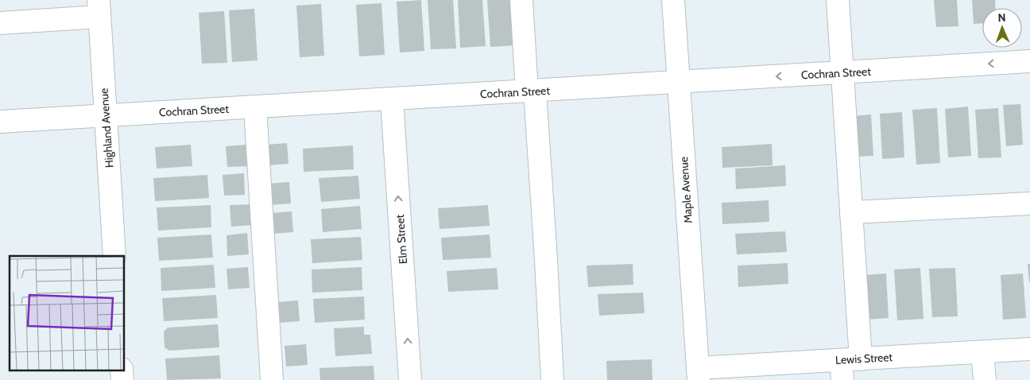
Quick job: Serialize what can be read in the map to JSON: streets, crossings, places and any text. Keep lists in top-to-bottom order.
{
  "streets": {
    "street": [
      "Cochran Street",
      "Highland Avenue",
      "Maple Avenue",
      "Elm Street",
      "Lewis Street"
    ]
  },
  "crossings": [
    ["Cochran Street", "Highland Avenue"],
    ["Cochran Street", "Maple Avenue"],
    ["Cochran Street", "Elm Street"],
    ["Maple Avenue", "Lewis Street"]
  ],
  "north": "top"
}
